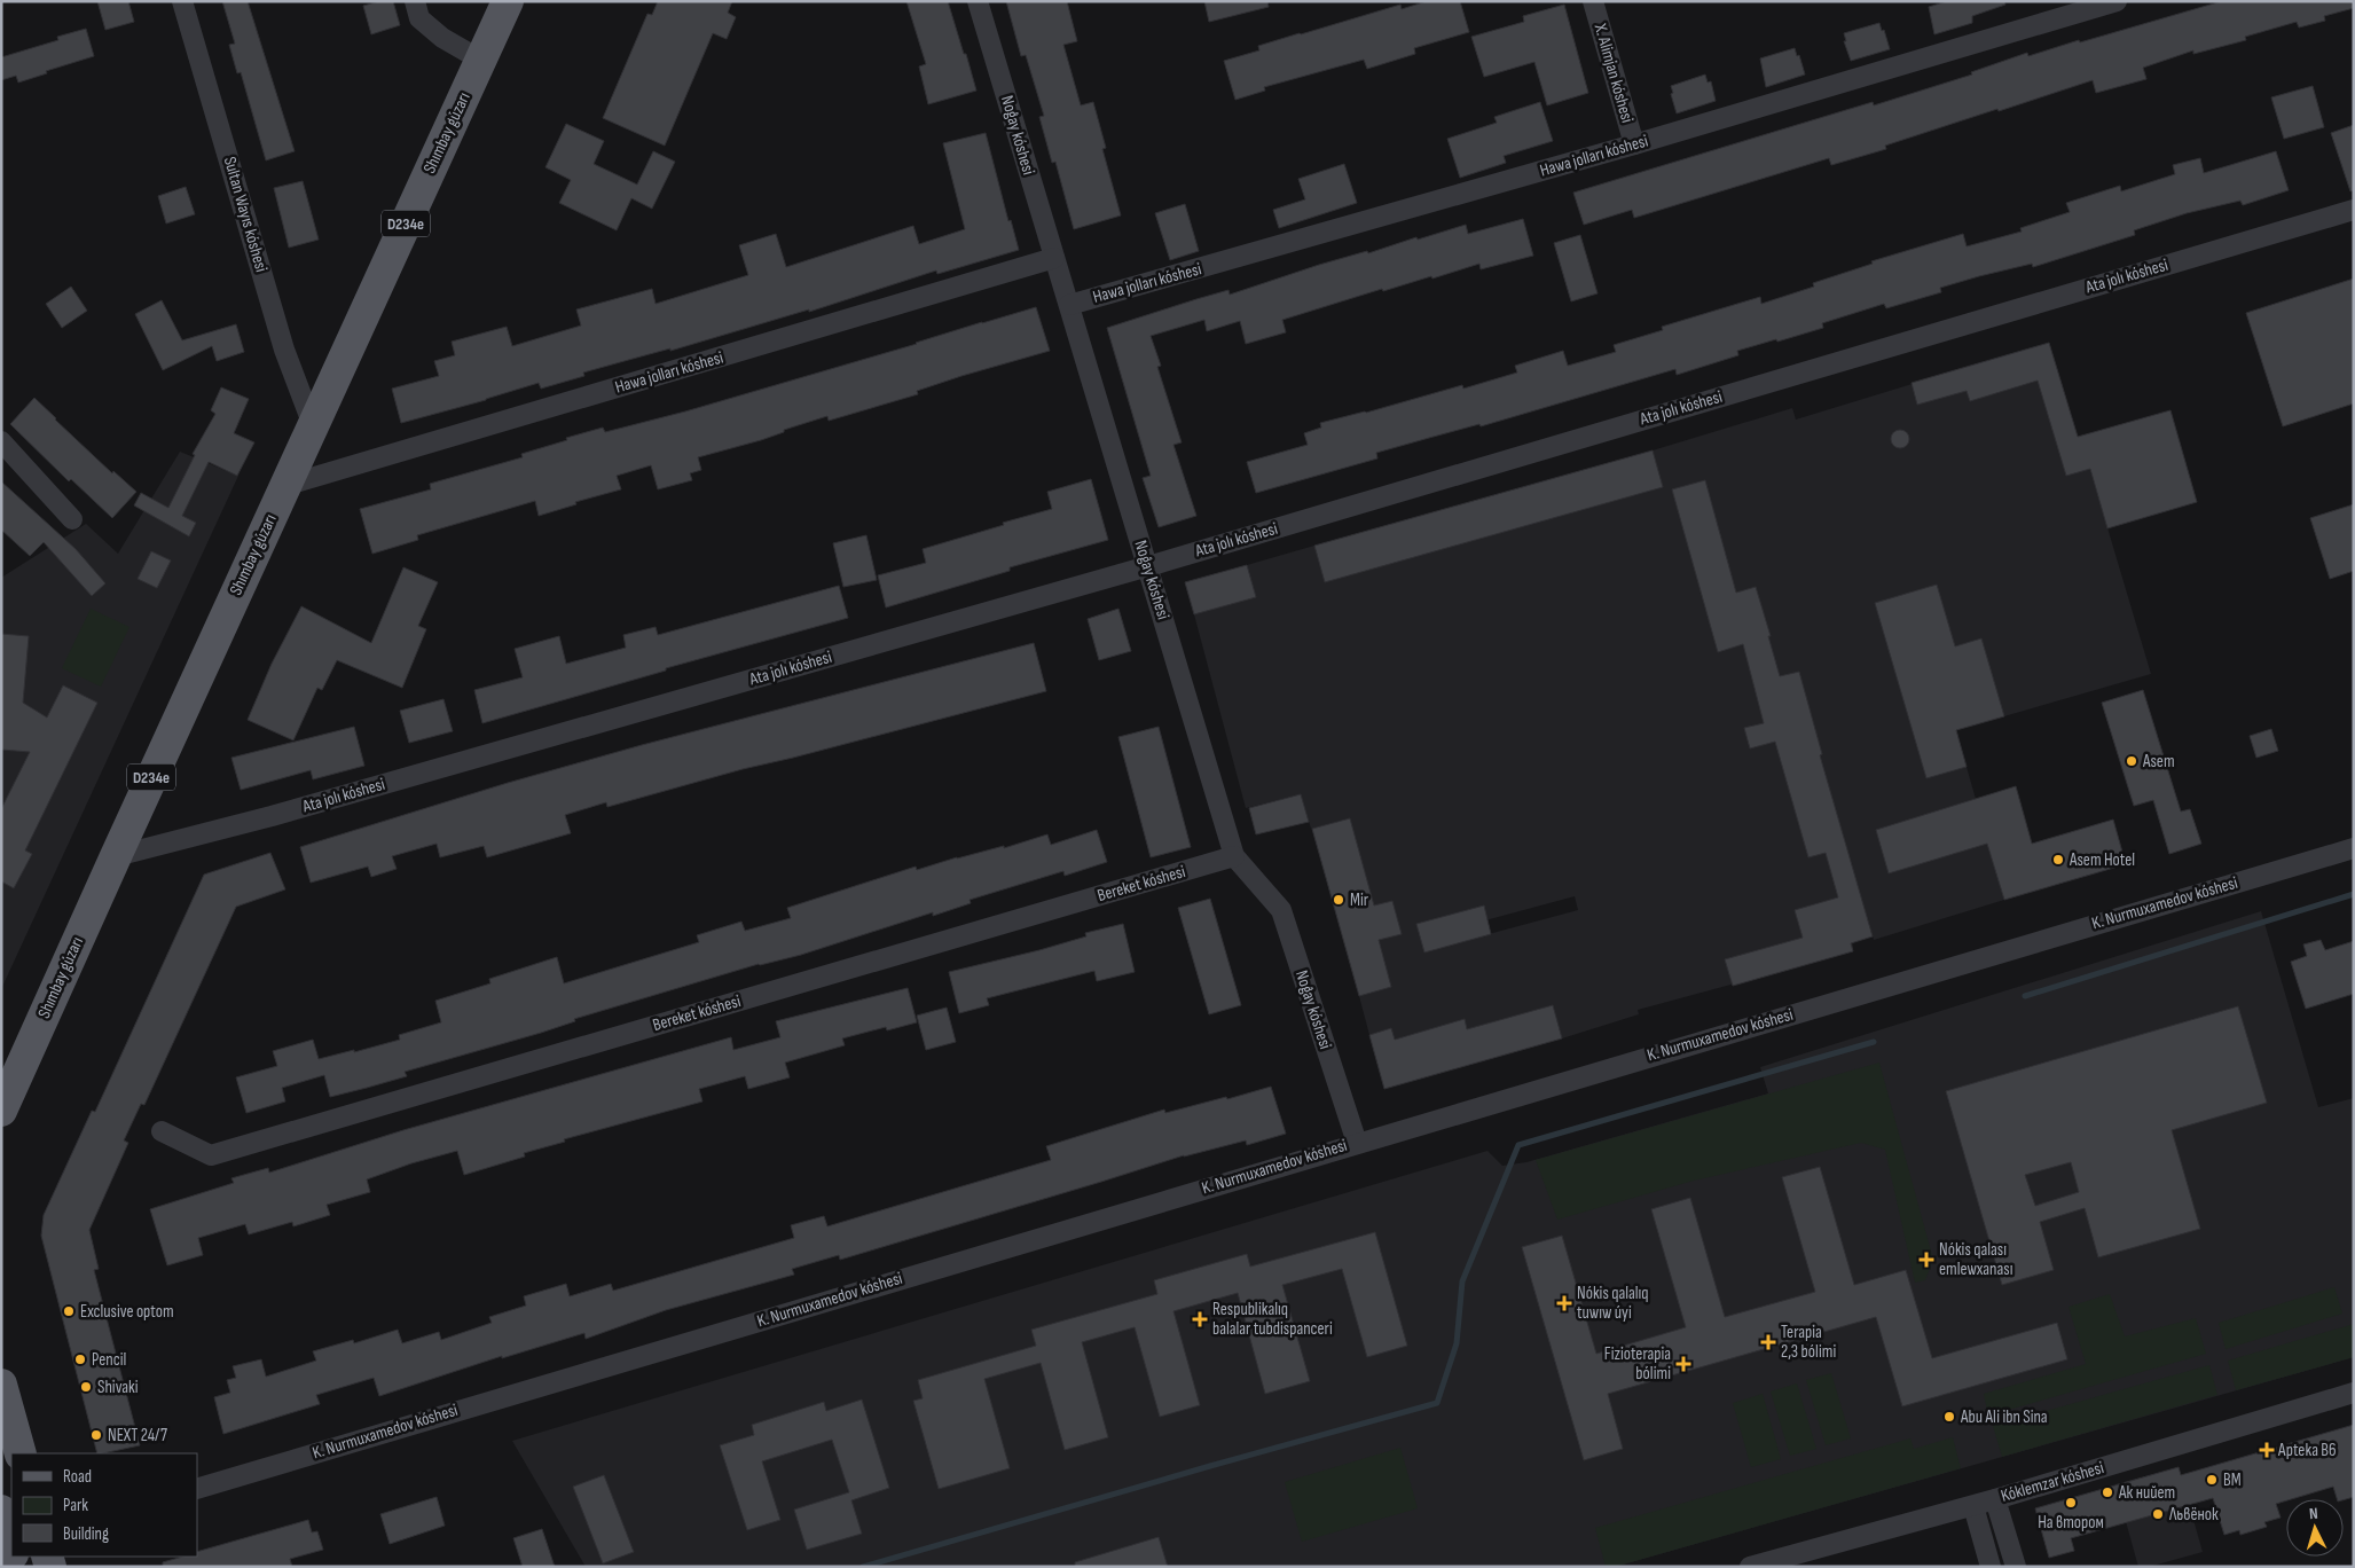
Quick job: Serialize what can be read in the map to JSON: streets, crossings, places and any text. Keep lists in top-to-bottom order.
{
  "streets": {
    "main road": ["Shımbay gúzarı", "D234e"],
    "street": [
      "X. Alimjan kóshesi",
      "Noǵay kóshesi",
      "Hawa jolları kóshesi",
      "Sultan Wayıs kóshesi",
      "Ata jolı kóshesi",
      "Bereket kóshesi",
      "K. Nurmuxamedov kóshesi",
      "Kóklemzar kóshesi"
    ]
  },
  "crossings": [
    ["X. Alimjan kóshesi", "Hawa jolları kóshesi"],
    ["Shımbay gúzarı", "Hawa jolları kóshesi"],
    ["Shımbay gúzarı", "Sultan Wayıs kóshesi"],
    ["Shımbay gúzarı", "Ata jolı kóshesi"],
    ["Noǵay kóshesi", "Hawa jolları kóshesi"],
    ["Noǵay kóshesi", "Ata jolı kóshesi"],
    ["Noǵay kóshesi", "Bereket kóshesi"],
    ["Noǵay kóshesi", "K. Nurmuxamedov kóshesi"]
  ],
  "places": {
    "other": [
      "Asem",
      "Asem Hotel",
      "Mir",
      "Exclusive optom",
      "Pencil",
      "Shivaki",
      "Abu Ali ibn Sina",
      "NEXT 24/7",
      "BM",
      "Ак нийет",
      "На втором",
      "Львёнок"
    ],
    "health": [
      "Nókis qalası emlewxanası",
      "Nókis qalalıq tuwıw úyi",
      "Respublikalıq balalar tubdispanceri",
      "Terapia 2,3 bólimi",
      "Fizioterapia bólimi",
      "Apteka B6"
    ]
  },
  "legend": ["Road", "Park", "Building"],
  "north": "top"
}
